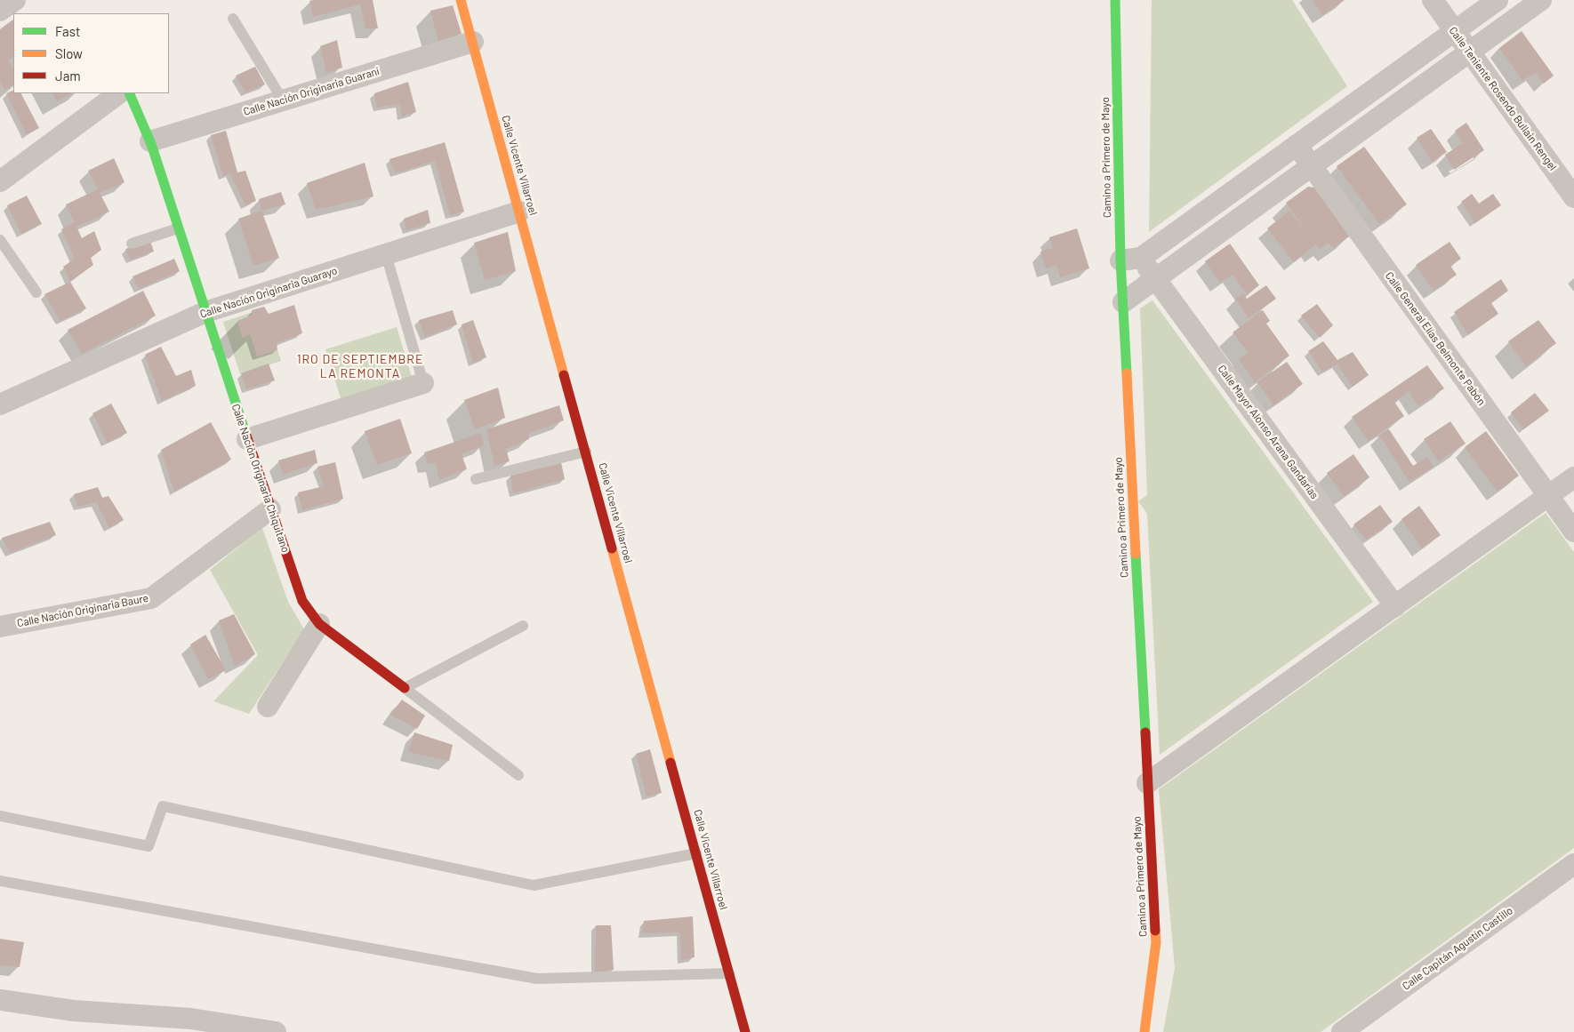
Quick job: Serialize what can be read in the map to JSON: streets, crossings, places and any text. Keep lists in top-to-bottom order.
{
  "streets": {
    "street": [
      "Calle Nación Originaria Guaraní",
      "Calle Teniente Rosendo Bullain Rengel",
      "Camino a Primero de Mayo",
      "Calle Vicente Villarroel",
      "Calle Nación Originaria Guarayo",
      "Calle General Elías Belmonte Pabón",
      "Calle Mayor Alonso Arana Gandarías",
      "Calle Nación Originaria Chiquitano",
      "Calle Nación Originaria Baure",
      "Calle Capitán Agustín Castillo"
    ]
  },
  "crossings": [
    ["Calle Nación Originaria Guaraní", "Calle Vicente Villarroel"],
    ["Calle Nación Originaria Guaraní", "Calle Nación Originaria Chiquitano"],
    ["Camino a Primero de Mayo", "Calle Mayor Alonso Arana Gandarías"],
    ["Calle Vicente Villarroel", "Calle Nación Originaria Guarayo"],
    ["Calle Nación Originaria Guarayo", "Calle Nación Originaria Chiquitano"],
    ["Calle Nación Originaria Chiquitano", "Calle Nación Originaria Baure"]
  ],
  "districts": ["1RO DE SEPTIEMBRE LA REMONTA"],
  "legend": ["Fast", "Slow", "Jam"]
}
